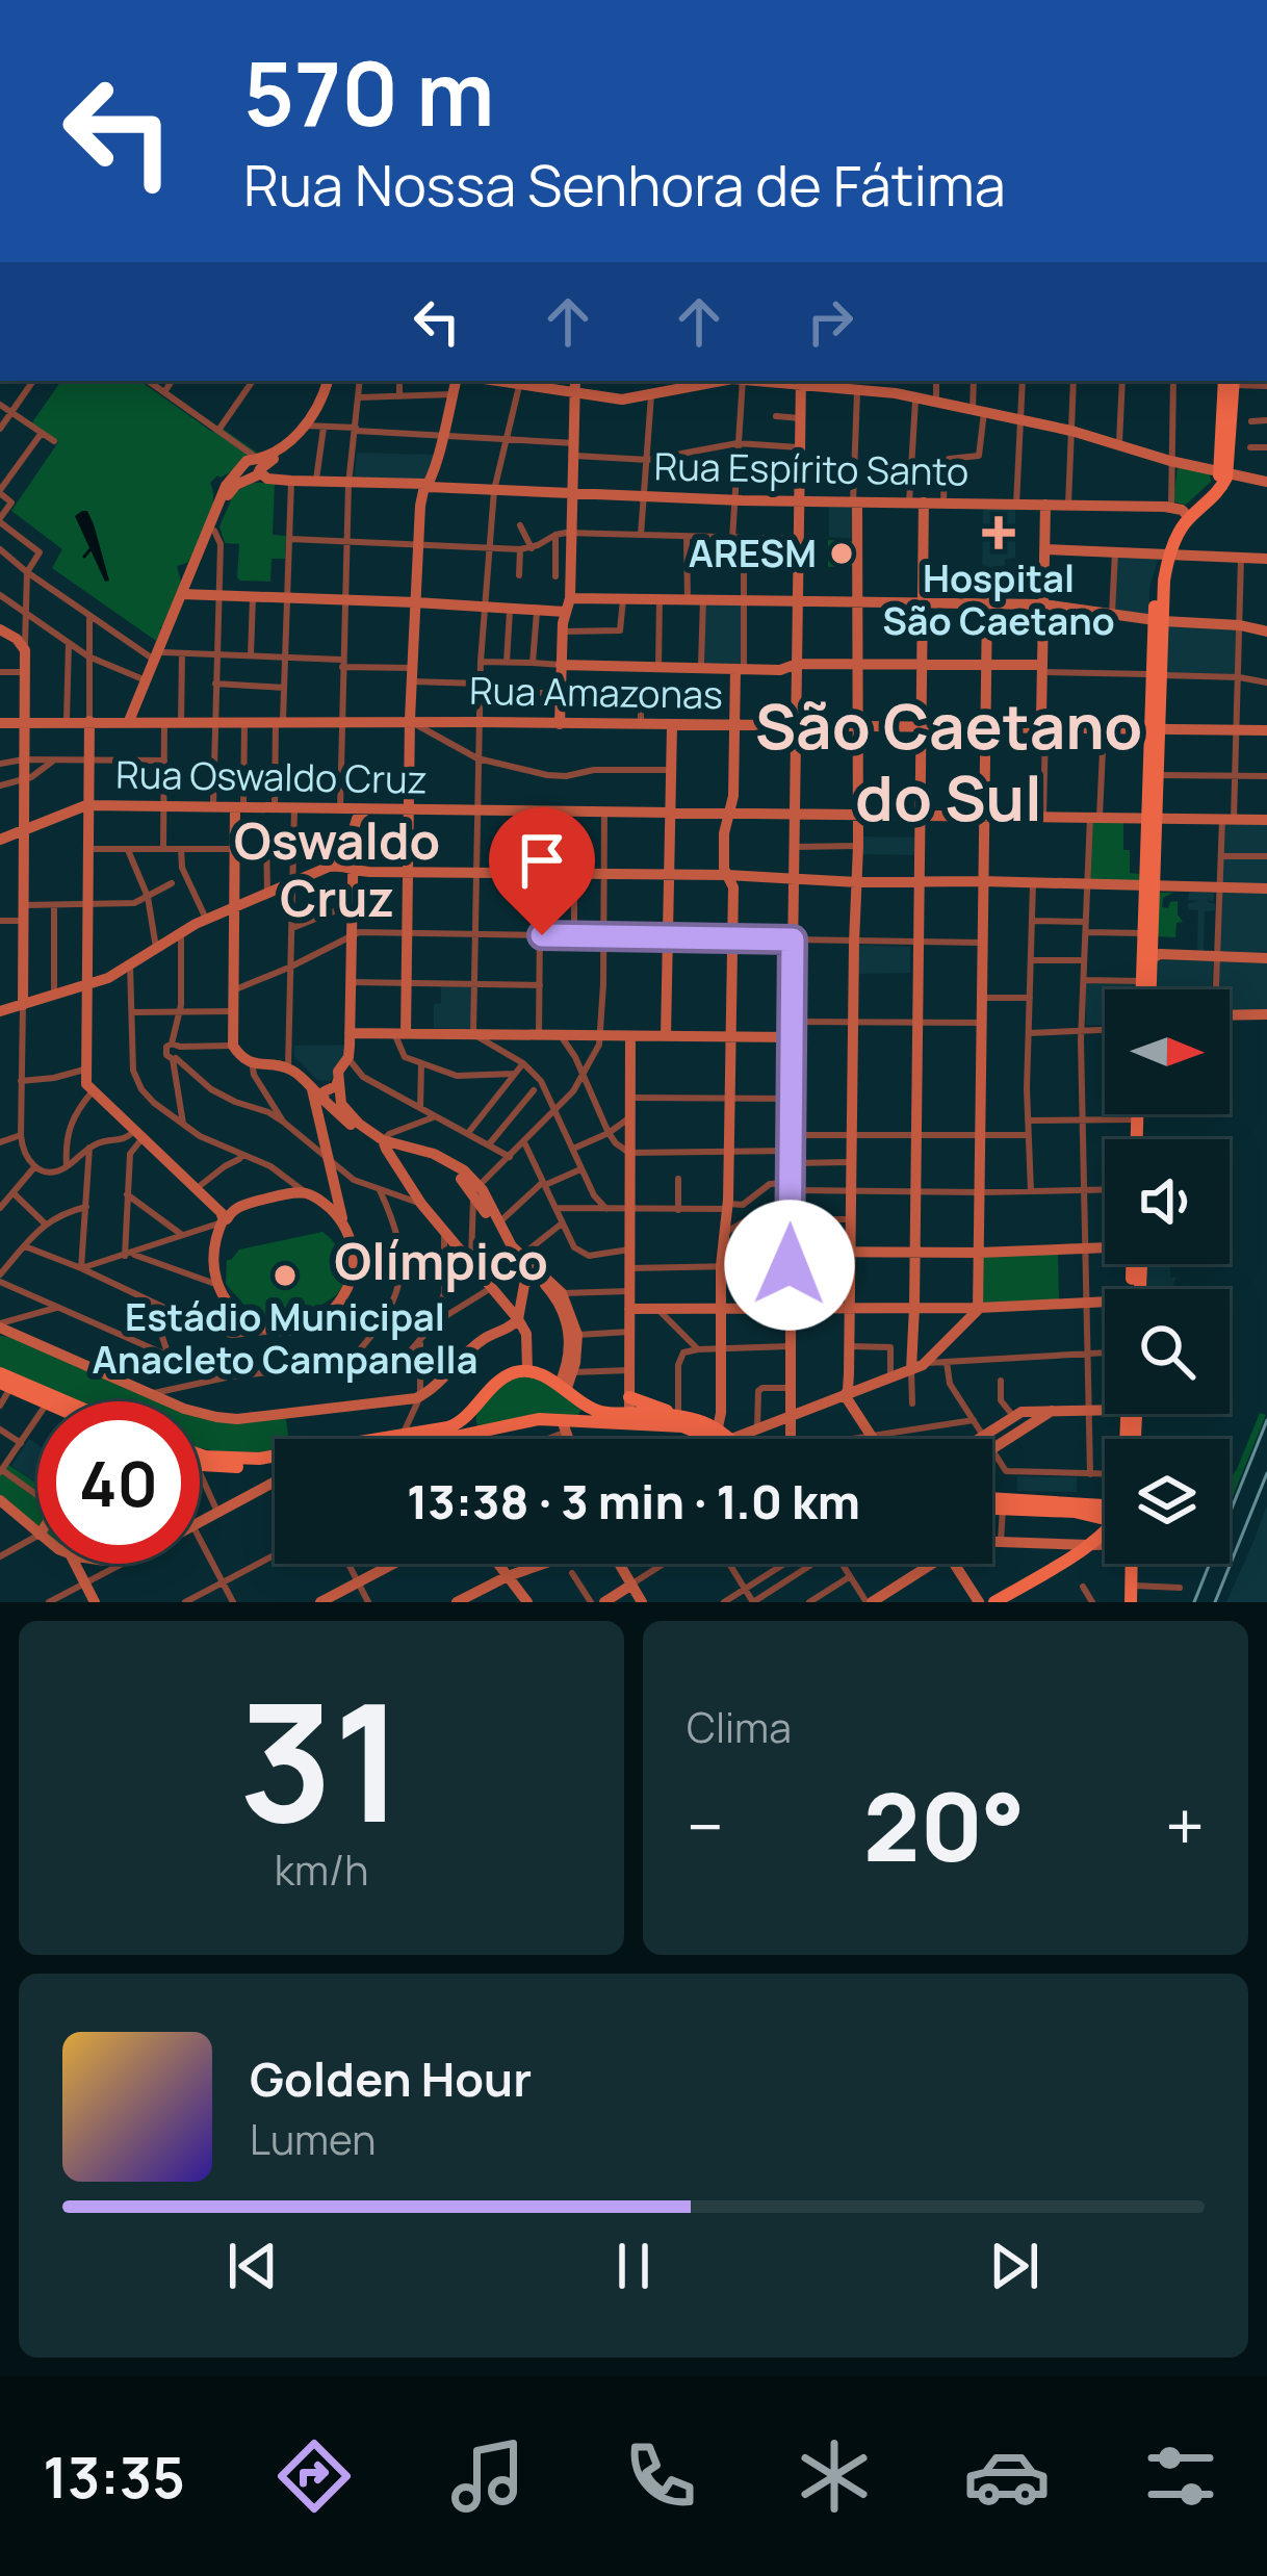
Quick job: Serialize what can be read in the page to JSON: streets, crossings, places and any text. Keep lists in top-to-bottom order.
{
  "streets": {
    "street": ["Rua Espírito Santo", "Rua Amazonas", "Rua Oswaldo Cruz"]
  },
  "districts": ["São Caetano do Sul", "Oswaldo Cruz", "Olímpico"],
  "places": {
    "health": ["Hospital São Caetano"],
    "other": ["ARESM", "Estádio Municipal Anacleto Campanella"]
  },
  "north": "right",
  "page": {
    "turn": ["570 m", "Rua Nossa Senhora de Fátima"],
    "limit": "40",
    "trip": "13:38 · 3 min · 1.0 km",
    "tile": [
      ["31", "km/h"],
      "Clima"
    ],
    "heat": ["−", "20°", "+"],
    "song": ["Golden Hour", "Lumen"],
    "tabs": "13:35"
  }
}
